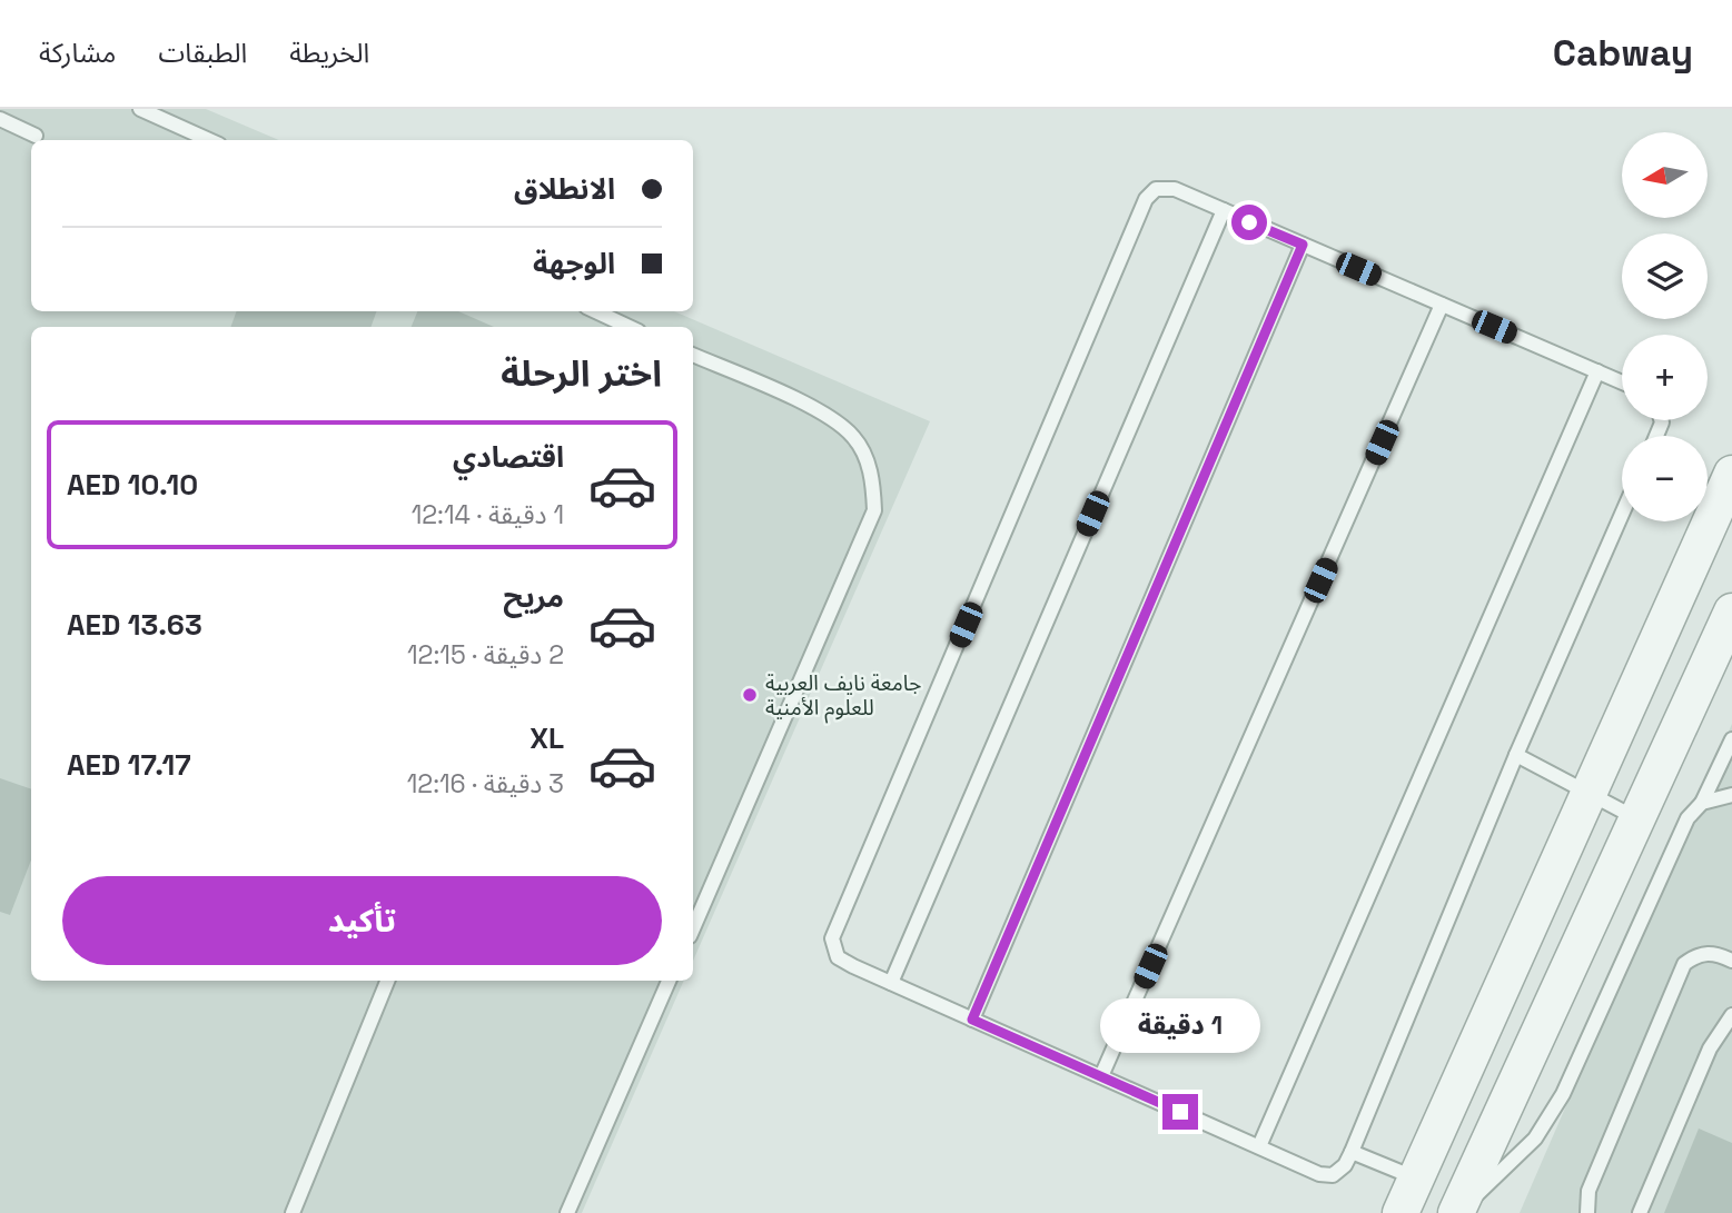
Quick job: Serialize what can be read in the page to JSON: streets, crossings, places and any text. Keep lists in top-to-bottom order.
{
  "places": ["جامعة نايف العربية للعلوم الأمنية"],
  "north": "left",
  "page": {
    "header": "Cabway",
    "nav": ["الخريطة", "الطبقات", "مشاركة"],
    "map_buttons": ["+", "−"],
    "banner": ["الانطلاق", "الوجهة"],
    "heading": "اختر الرحلة",
    "list": [
      {
        "name": "اقتصادي",
        "note": "1 دقيقة · 12:14",
        "value": "AED 10.10"
      },
      {
        "name": "مريح",
        "note": "2 دقيقة · 12:15",
        "value": "AED 13.63"
      },
      {
        "name": "XL",
        "note": "3 دقيقة · 12:16",
        "value": "AED 17.17"
      }
    ],
    "buttons": "تأكيد",
    "bubble": "1 دقيقة"
  }
}
